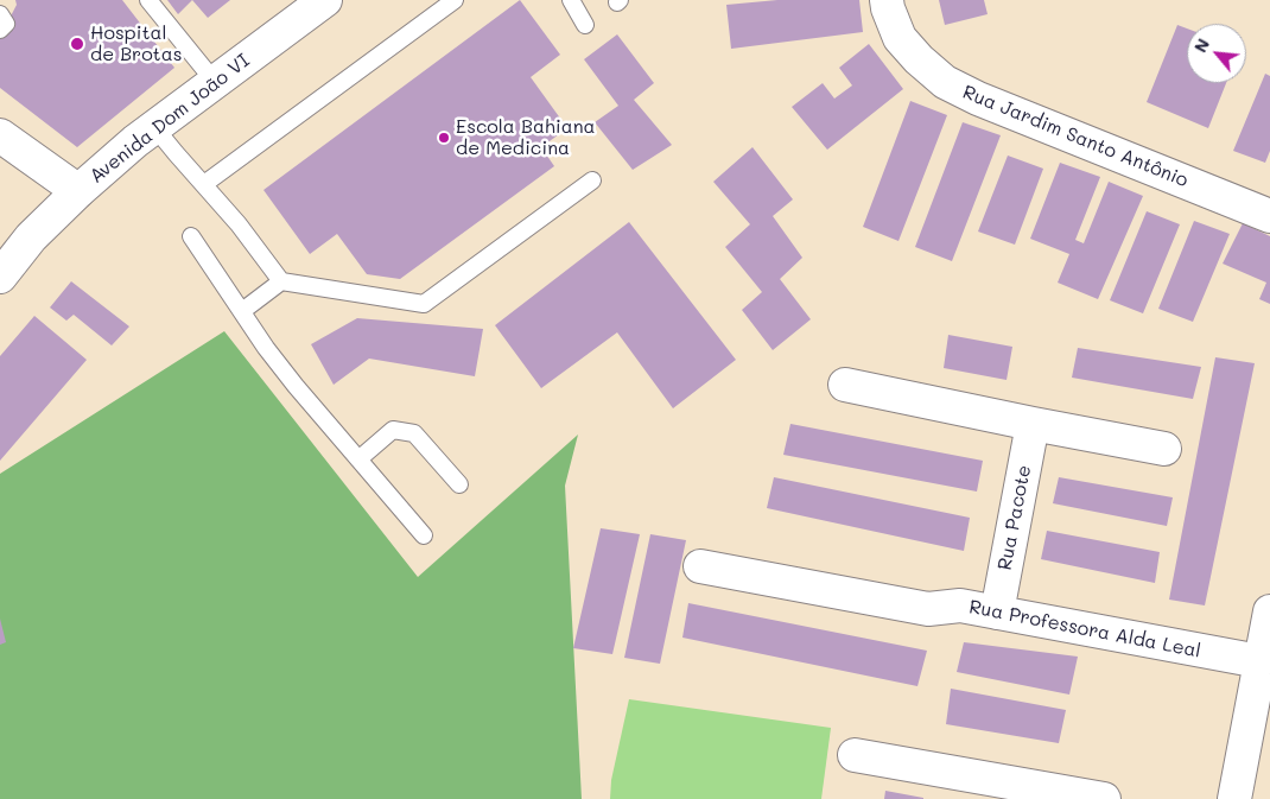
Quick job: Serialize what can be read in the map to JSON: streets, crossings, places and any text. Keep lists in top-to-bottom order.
{
  "streets": {
    "street": [
      "Avenida Dom João VI",
      "Rua Jardim Santo Antônio",
      "Rua Pacote",
      "Rua Professora Alda Leal"
    ]
  },
  "crossings": [
    ["Rua Pacote", "Rua Professora Alda Leal"]
  ],
  "places": ["Hospital de Brotas", "Escola Bahiana de Medicina"],
  "north": "top left"
}
